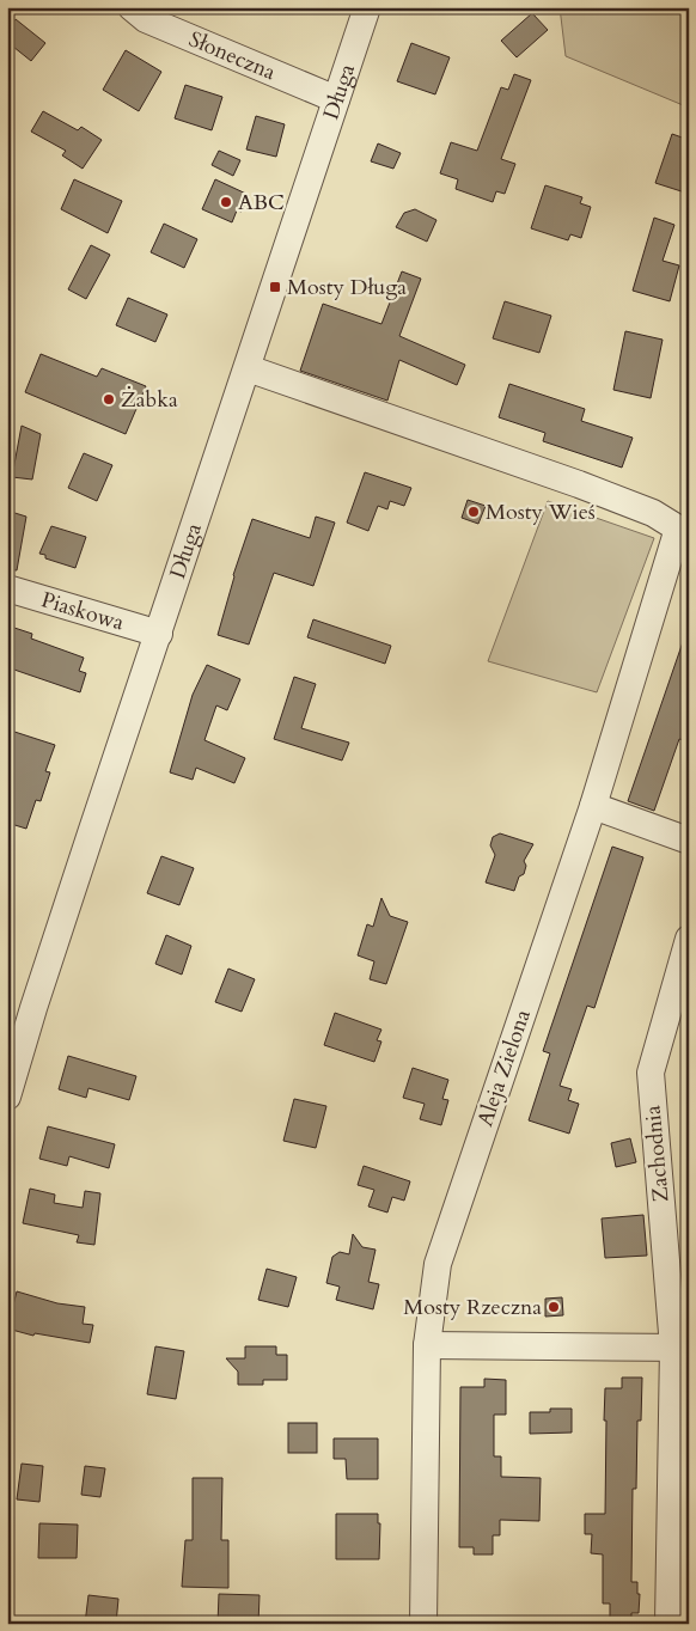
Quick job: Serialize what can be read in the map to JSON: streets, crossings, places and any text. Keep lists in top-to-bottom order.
{
  "streets": {
    "street": [
      "Słoneczna",
      "Długa",
      "Piaskowa",
      "Aleja Zielona",
      "Zachodnia"
    ]
  },
  "crossings": [
    ["Słoneczna", "Długa"],
    ["Długa", "Piaskowa"],
    ["Długa", "Aleja Zielona"]
  ],
  "places": {
    "other": [
      "ABC",
      "Żabka",
      "Mosty Wieś",
      "Mosty Rzeczna"
    ],
    "transit": ["Mosty Długa"]
  }
}
